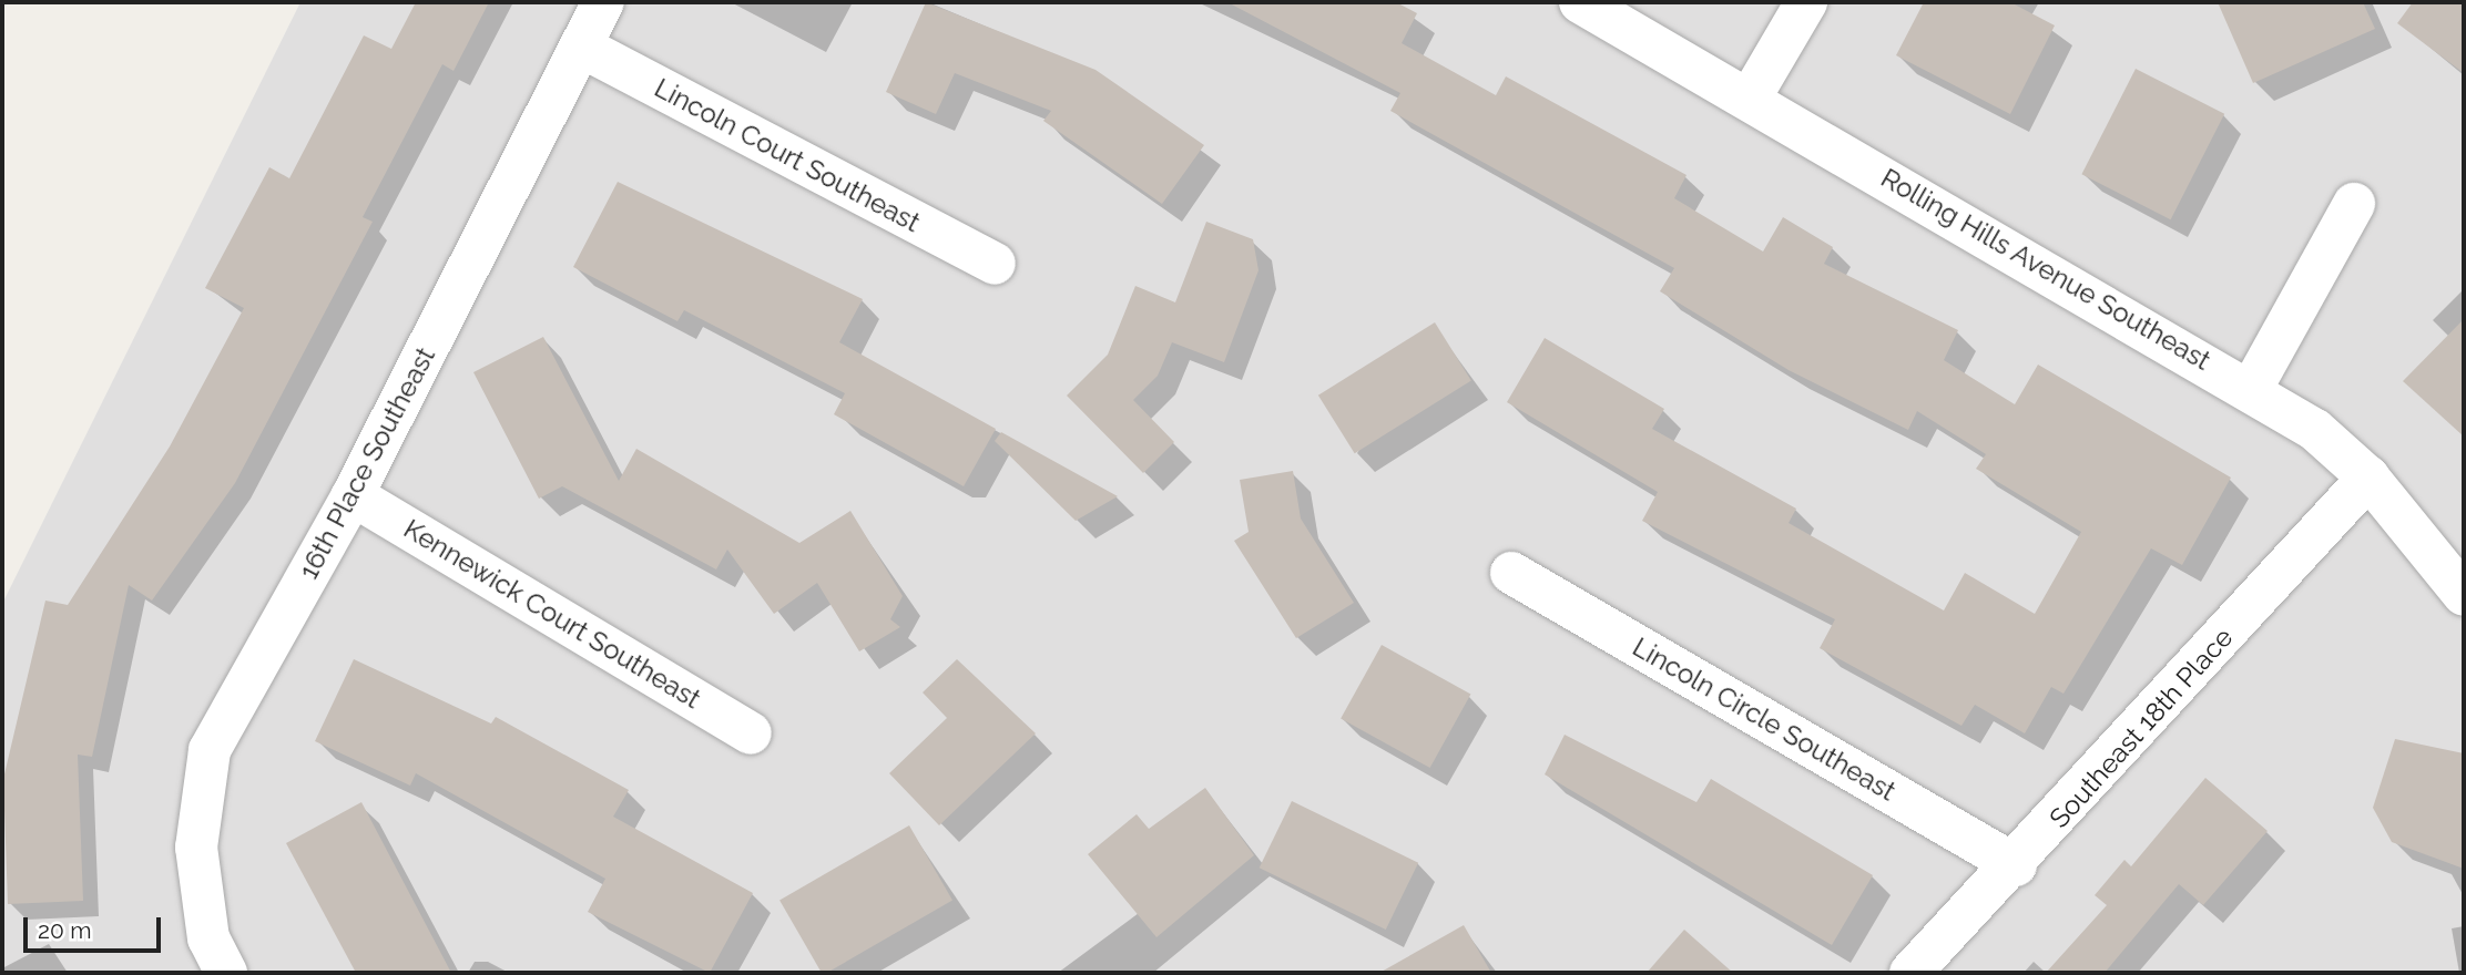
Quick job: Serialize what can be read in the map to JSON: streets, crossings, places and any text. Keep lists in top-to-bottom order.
{
  "streets": {
    "street": [
      "Lincoln Court Southeast",
      "Rolling Hills Avenue Southeast",
      "16th Place Southeast",
      "Kennewick Court Southeast",
      "Lincoln Circle Southeast",
      "Southeast 18th Place"
    ]
  },
  "crossings": [
    ["Lincoln Court Southeast", "16th Place Southeast"],
    ["Rolling Hills Avenue Southeast", "Southeast 18th Place"],
    ["16th Place Southeast", "Kennewick Court Southeast"],
    ["Lincoln Circle Southeast", "Southeast 18th Place"]
  ],
  "scale_bar": "20 m"
}
